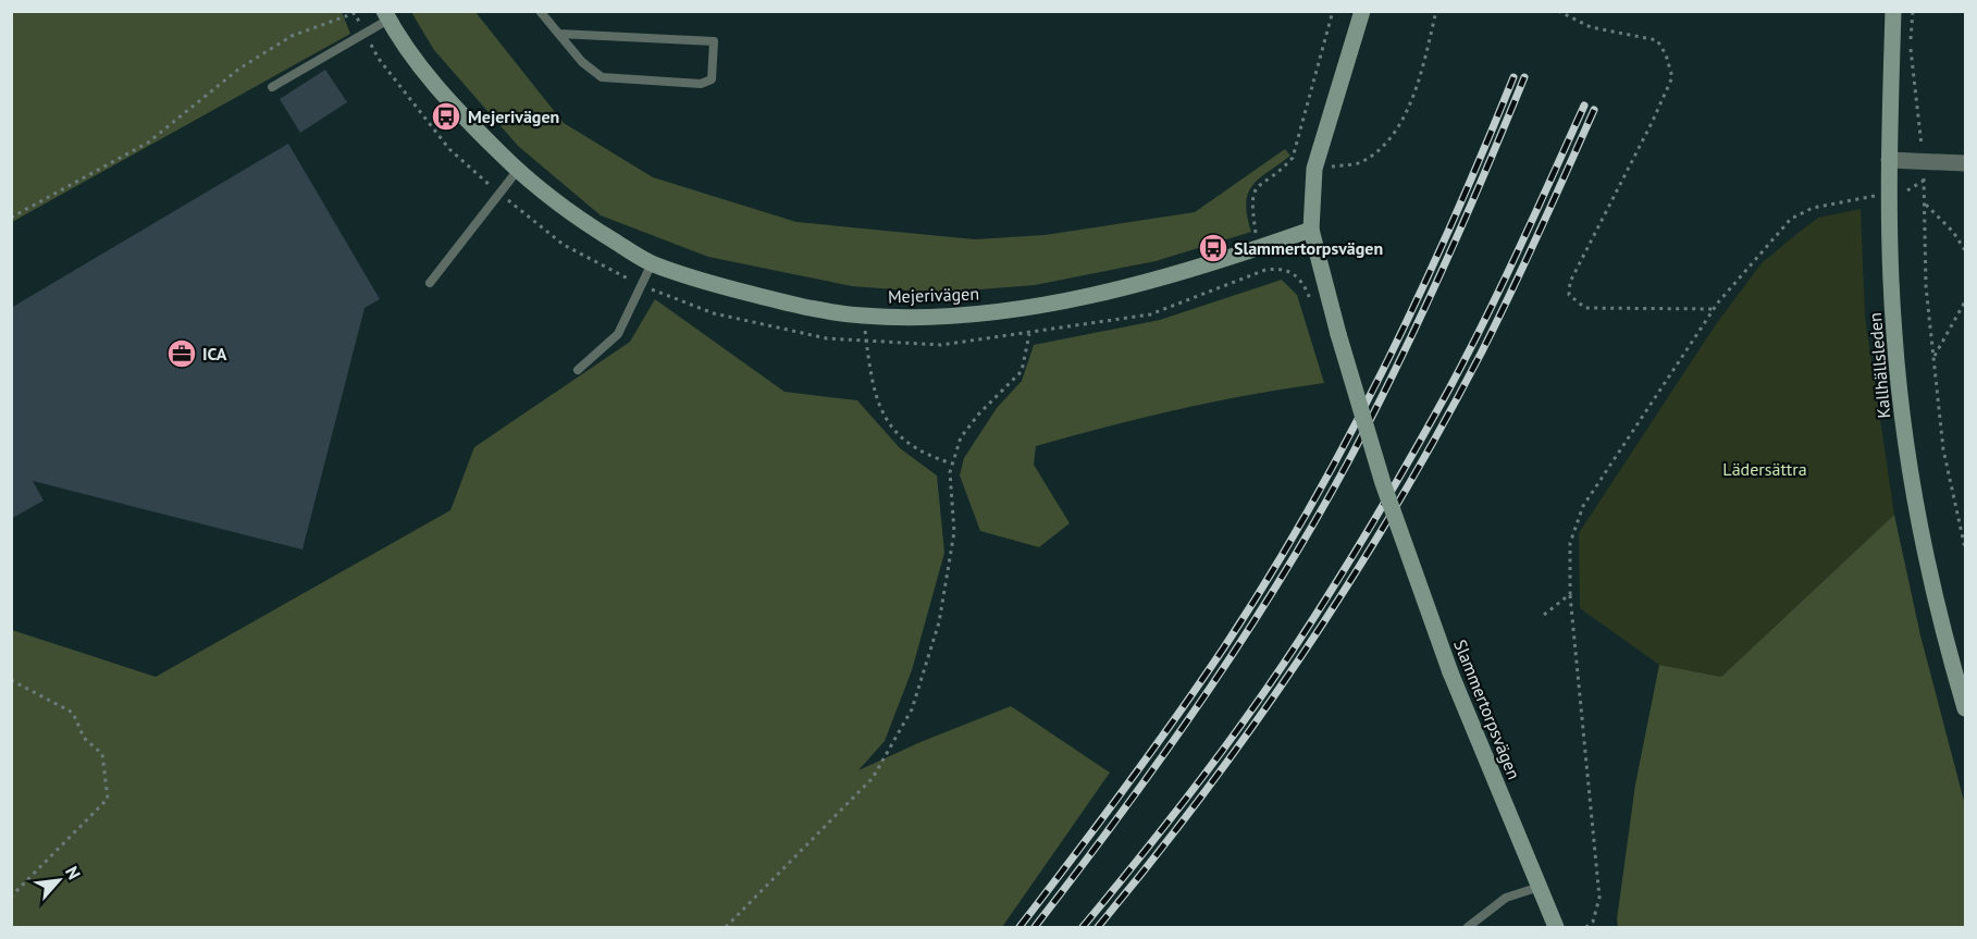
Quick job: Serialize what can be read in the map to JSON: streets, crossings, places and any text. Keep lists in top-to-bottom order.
{
  "streets": {
    "street": ["Mejerivägen", "Kallhällsleden", "Slammertorpsvägen"]
  },
  "crossings": [
    ["Mejerivägen", "Slammertorpsvägen"]
  ],
  "parks": ["Lädersättra"],
  "places": {
    "bus stop": ["Mejerivägen", "Slammertorpsvägen"],
    "office": ["ICA"]
  },
  "north": "top right"
}
